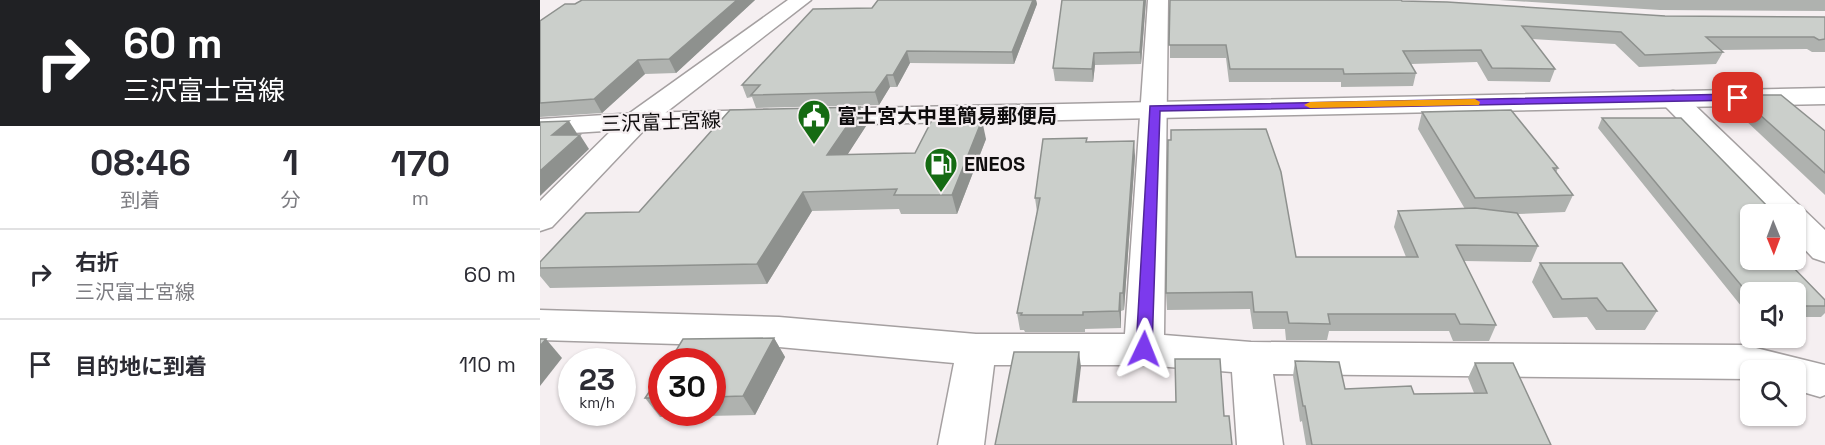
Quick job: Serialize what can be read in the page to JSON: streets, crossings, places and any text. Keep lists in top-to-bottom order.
{
  "streets": {
    "street": ["三沢富士宮線"]
  },
  "places": {
    "public building": ["富士宮大中里簡易郵便局"],
    "fuel station": ["ENEOS"]
  },
  "north": "bottom",
  "page": {
    "turn": ["60 m", "三沢富士宮線"],
    "eta": [
      "08:46",
      "到着",
      "1",
      "分",
      "170",
      "m"
    ],
    "list": [
      {
        "name": "右折",
        "note": "三沢富士宮線",
        "value": "60 m"
      },
      {
        "name": "目的地に到着",
        "value": "110 m"
      }
    ],
    "speed": "23 km/h",
    "limit": "30"
  }
}
